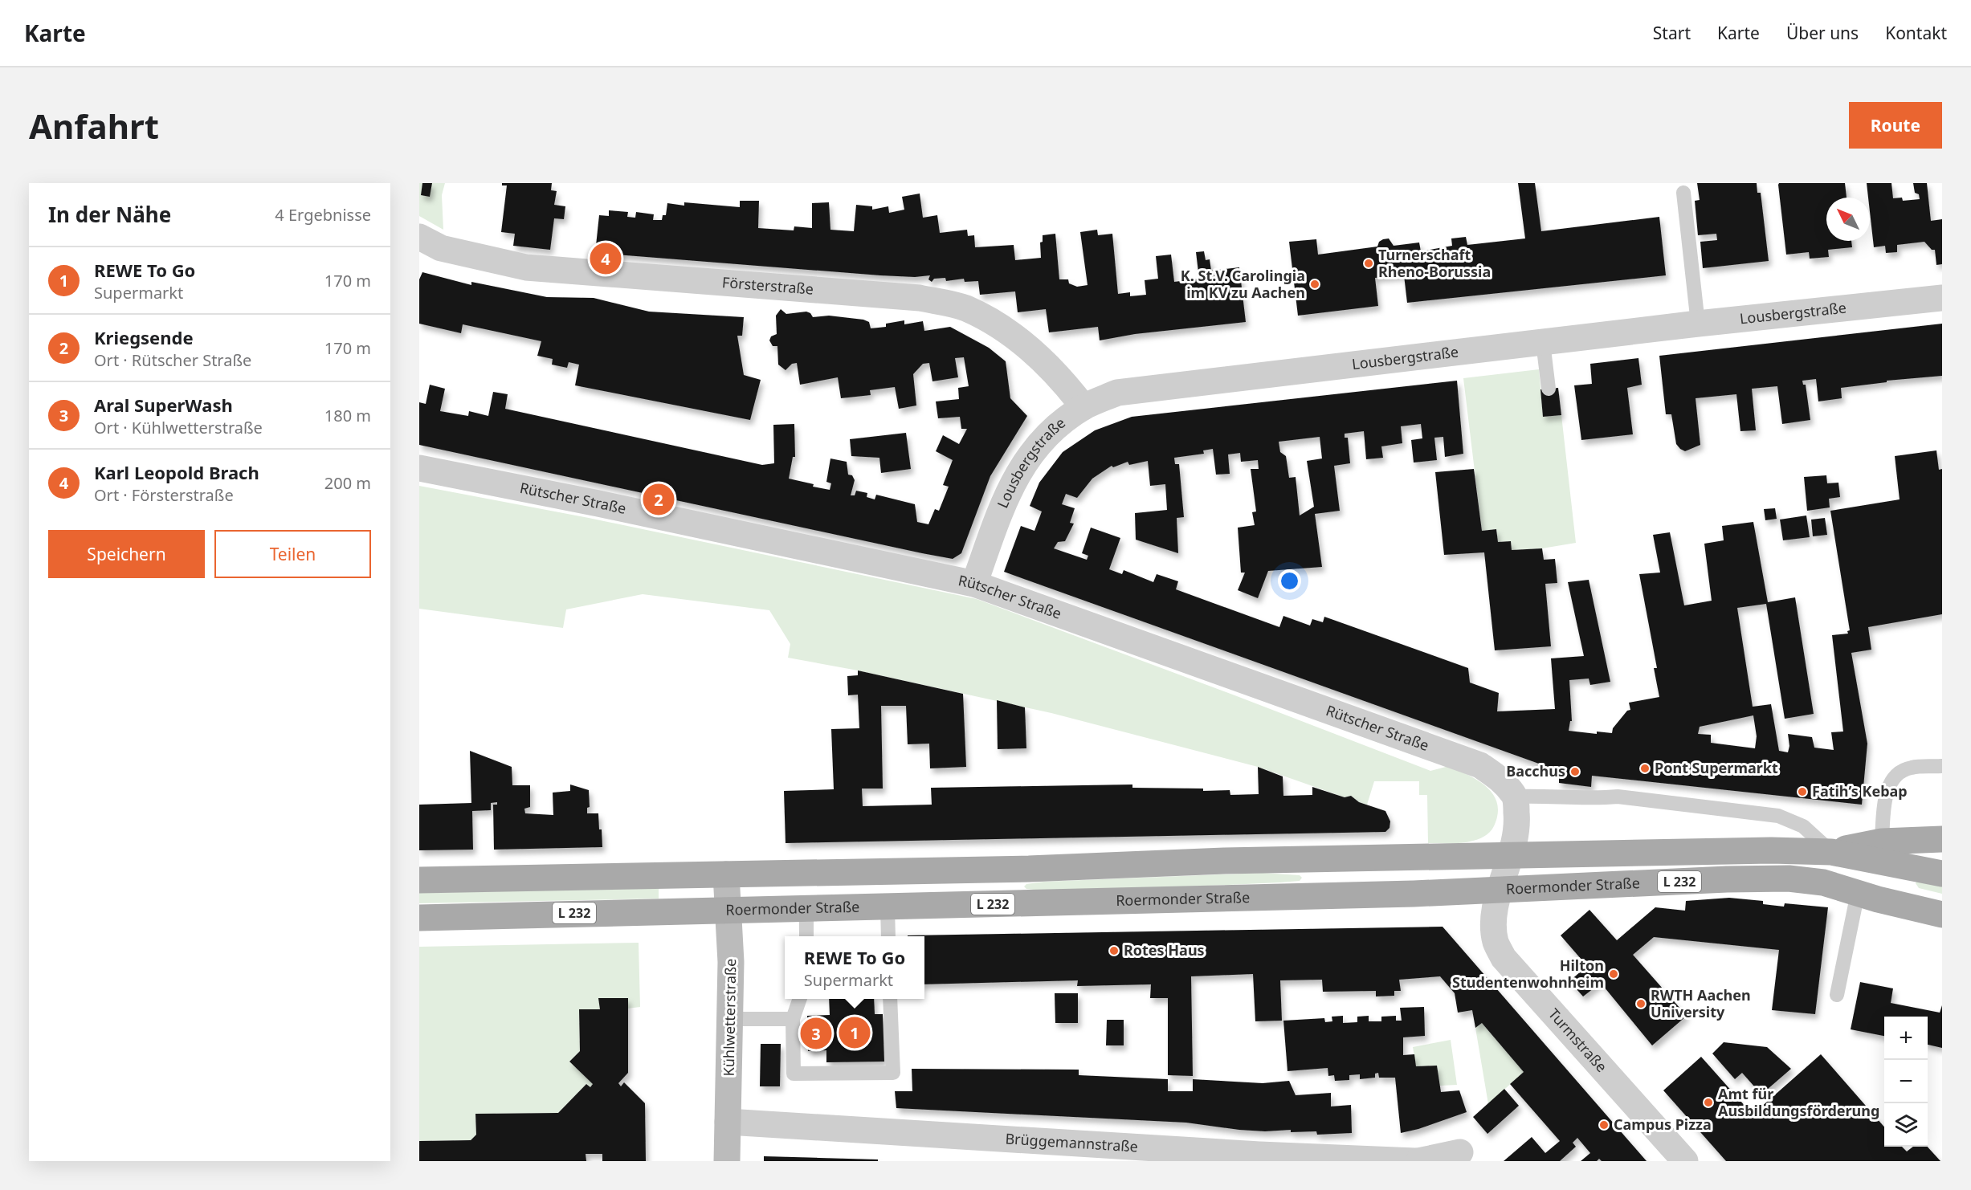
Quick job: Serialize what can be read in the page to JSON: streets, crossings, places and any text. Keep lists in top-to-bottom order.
{
  "streets": {
    "main road": ["L 232", "Roermonder Straße"],
    "street": [
      "Försterstraße",
      "Lousbergstraße",
      "Rütscher Straße",
      "Kühlwetterstraße",
      "Turmstraße",
      "Brüggemannstraße"
    ]
  },
  "crossings": [
    ["Försterstraße", "Lousbergstraße"],
    ["Lousbergstraße", "Rütscher Straße"],
    ["Roermonder Straße", "Kühlwetterstraße"],
    ["Roermonder Straße", "Turmstraße"],
    ["Kühlwetterstraße", "Brüggemannstraße"]
  ],
  "places": [
    "Turnerschaft Rheno-Borussia",
    "K. St.V. Carolingia im KV zu Aachen",
    "Pont Supermarkt",
    "Bacchus",
    "Fatih’s Kebap",
    "Rotes Haus",
    "Hilton Studentenwohnheim",
    "RWTH Aachen University",
    "Amt für Ausbildungsförderung",
    "Campus Pizza"
  ],
  "north": "top left",
  "page": {
    "header": "Karte",
    "nav": [
      "Start",
      "Karte",
      "Über uns",
      "Kontakt"
    ],
    "buttons": [
      "Route",
      ["Speichern", "Teilen"]
    ],
    "title": "Anfahrt",
    "heading": ["In der Nähe", "4 Ergebnisse"],
    "pins": [
      "4",
      "2",
      "1",
      "3"
    ],
    "list": [
      {
        "mark": "1",
        "name": "REWE To Go",
        "note": "Supermarkt",
        "value": "170 m"
      },
      {
        "mark": "2",
        "name": "Kriegsende",
        "note": "Ort · Rütscher Straße",
        "value": "170 m"
      },
      {
        "mark": "3",
        "name": "Aral SuperWash",
        "note": "Ort · Kühlwetterstraße",
        "value": "180 m"
      },
      {
        "mark": "4",
        "name": "Karl Leopold Brach",
        "note": "Ort · Försterstraße",
        "value": "200 m"
      }
    ],
    "popup": ["REWE To Go", "Supermarkt"],
    "map_buttons": ["+", "−"]
  }
}
